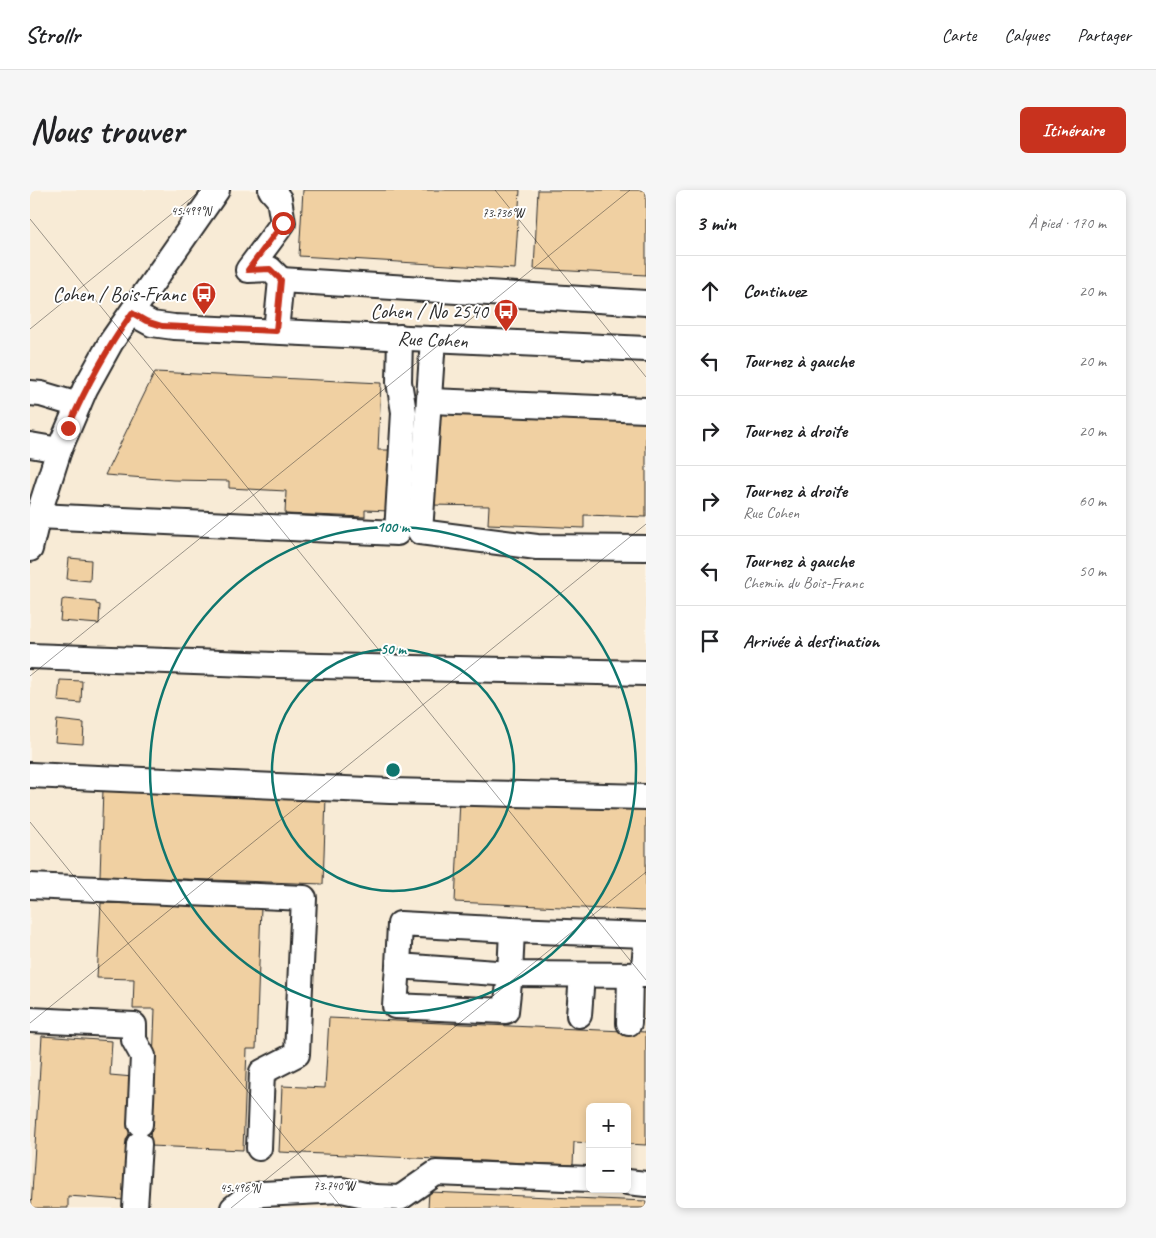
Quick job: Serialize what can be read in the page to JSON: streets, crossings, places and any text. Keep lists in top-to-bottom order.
{
  "streets": {
    "street": ["Rue Cohen"]
  },
  "places": {
    "bus stop": ["Cohen / Bois-Franc", "Cohen / No 2540"]
  },
  "page": {
    "header": "Strollr",
    "nav": ["Carte", "Calques", "Partager"],
    "buttons": "Itinéraire",
    "title": "Nous trouver",
    "heading": ["3 min", "À pied · 170 m"],
    "list": [
      ["Continuez", "20 m"],
      ["Tournez à gauche", "20 m"],
      ["Tournez à droite", "20 m"],
      ["Tournez à droite", "Rue Cohen", "60 m"],
      ["Tournez à gauche", "Chemin du Bois-Franc", "50 m"],
      "Arrivée à destination"
    ],
    "map_buttons": ["+", "−"]
  },
  "coordinates": [
    "45.499°N",
    "73.736°W",
    "73.740°W",
    "45.496°N"
  ],
  "rings": ["100 m", "50 m"]
}
